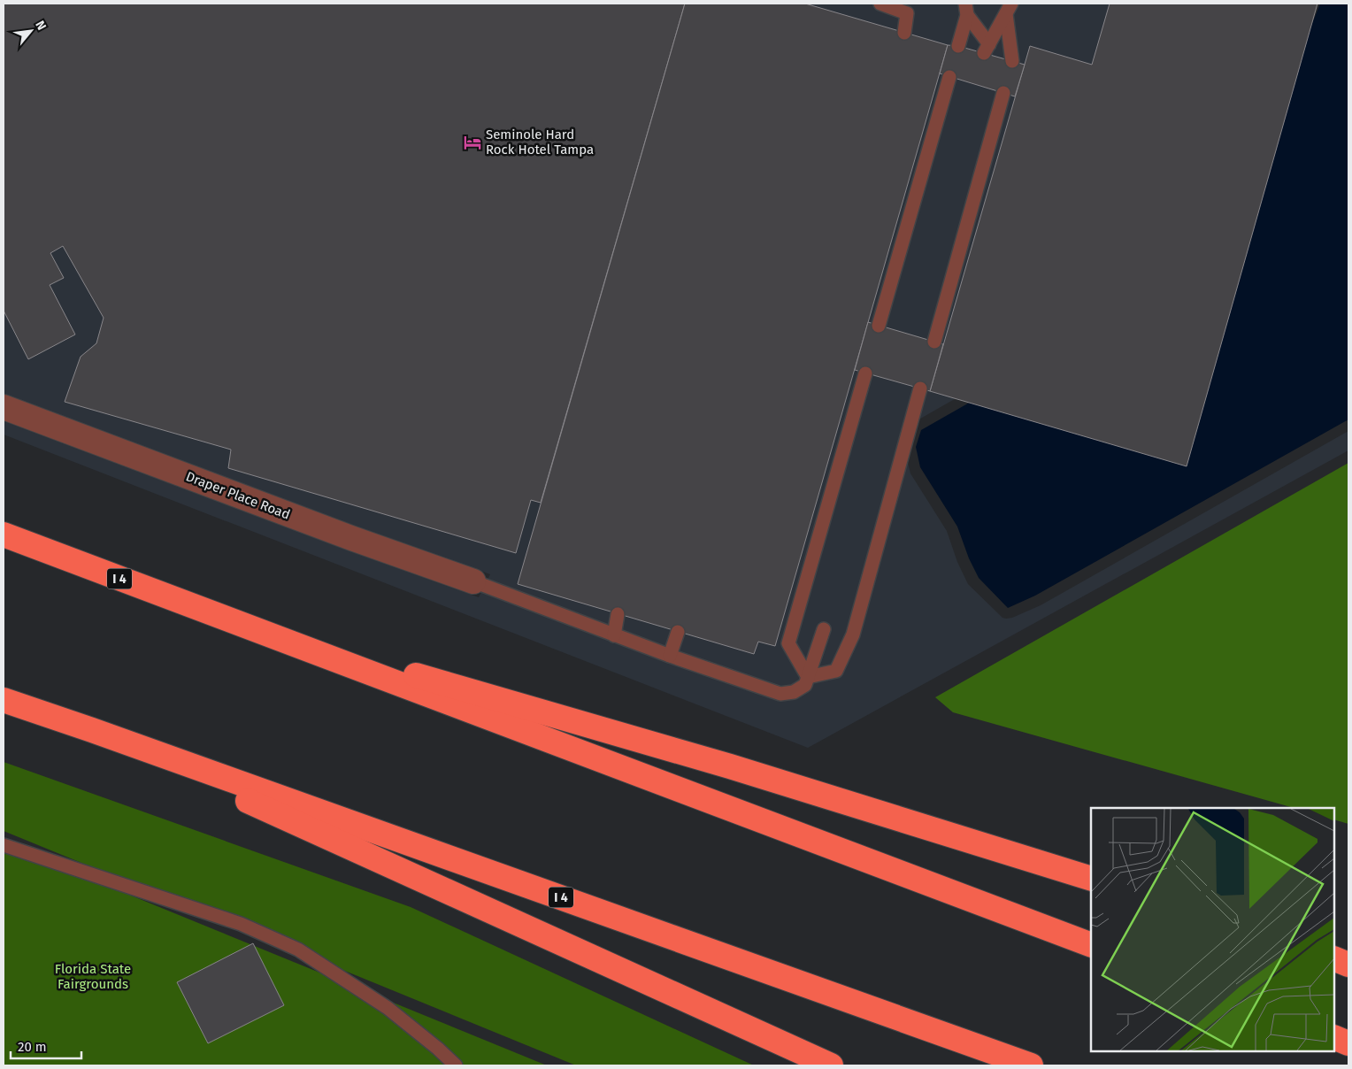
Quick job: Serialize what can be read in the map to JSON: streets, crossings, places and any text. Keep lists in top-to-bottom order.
{
  "streets": {
    "highway": ["I 4"],
    "street": ["Draper Place Road"]
  },
  "parks": ["Florida State Fairgrounds"],
  "places": {
    "hotel": ["Seminole Hard Rock Hotel Tampa"]
  },
  "scale_bar": "20 m",
  "north": "top right"
}
